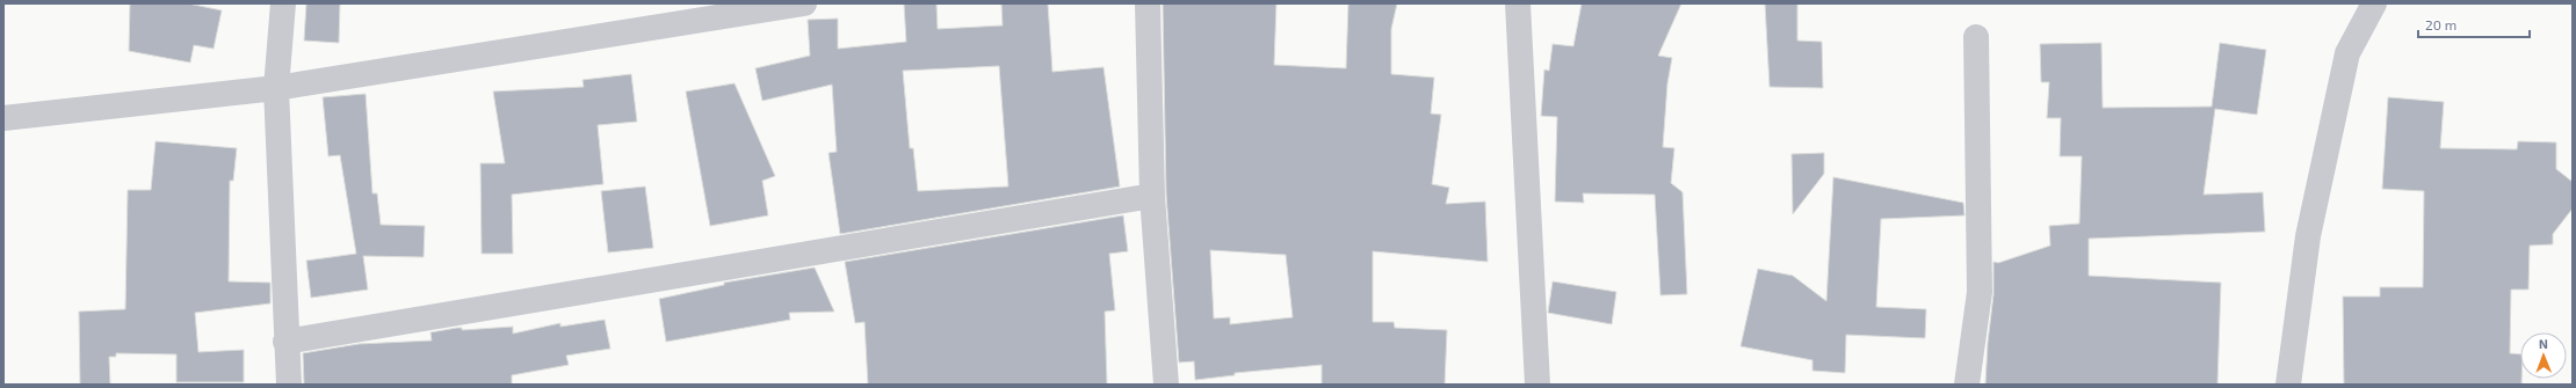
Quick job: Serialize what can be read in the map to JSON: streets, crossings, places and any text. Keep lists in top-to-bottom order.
{
  "scale_bar": "20 m",
  "north": "top"
}
